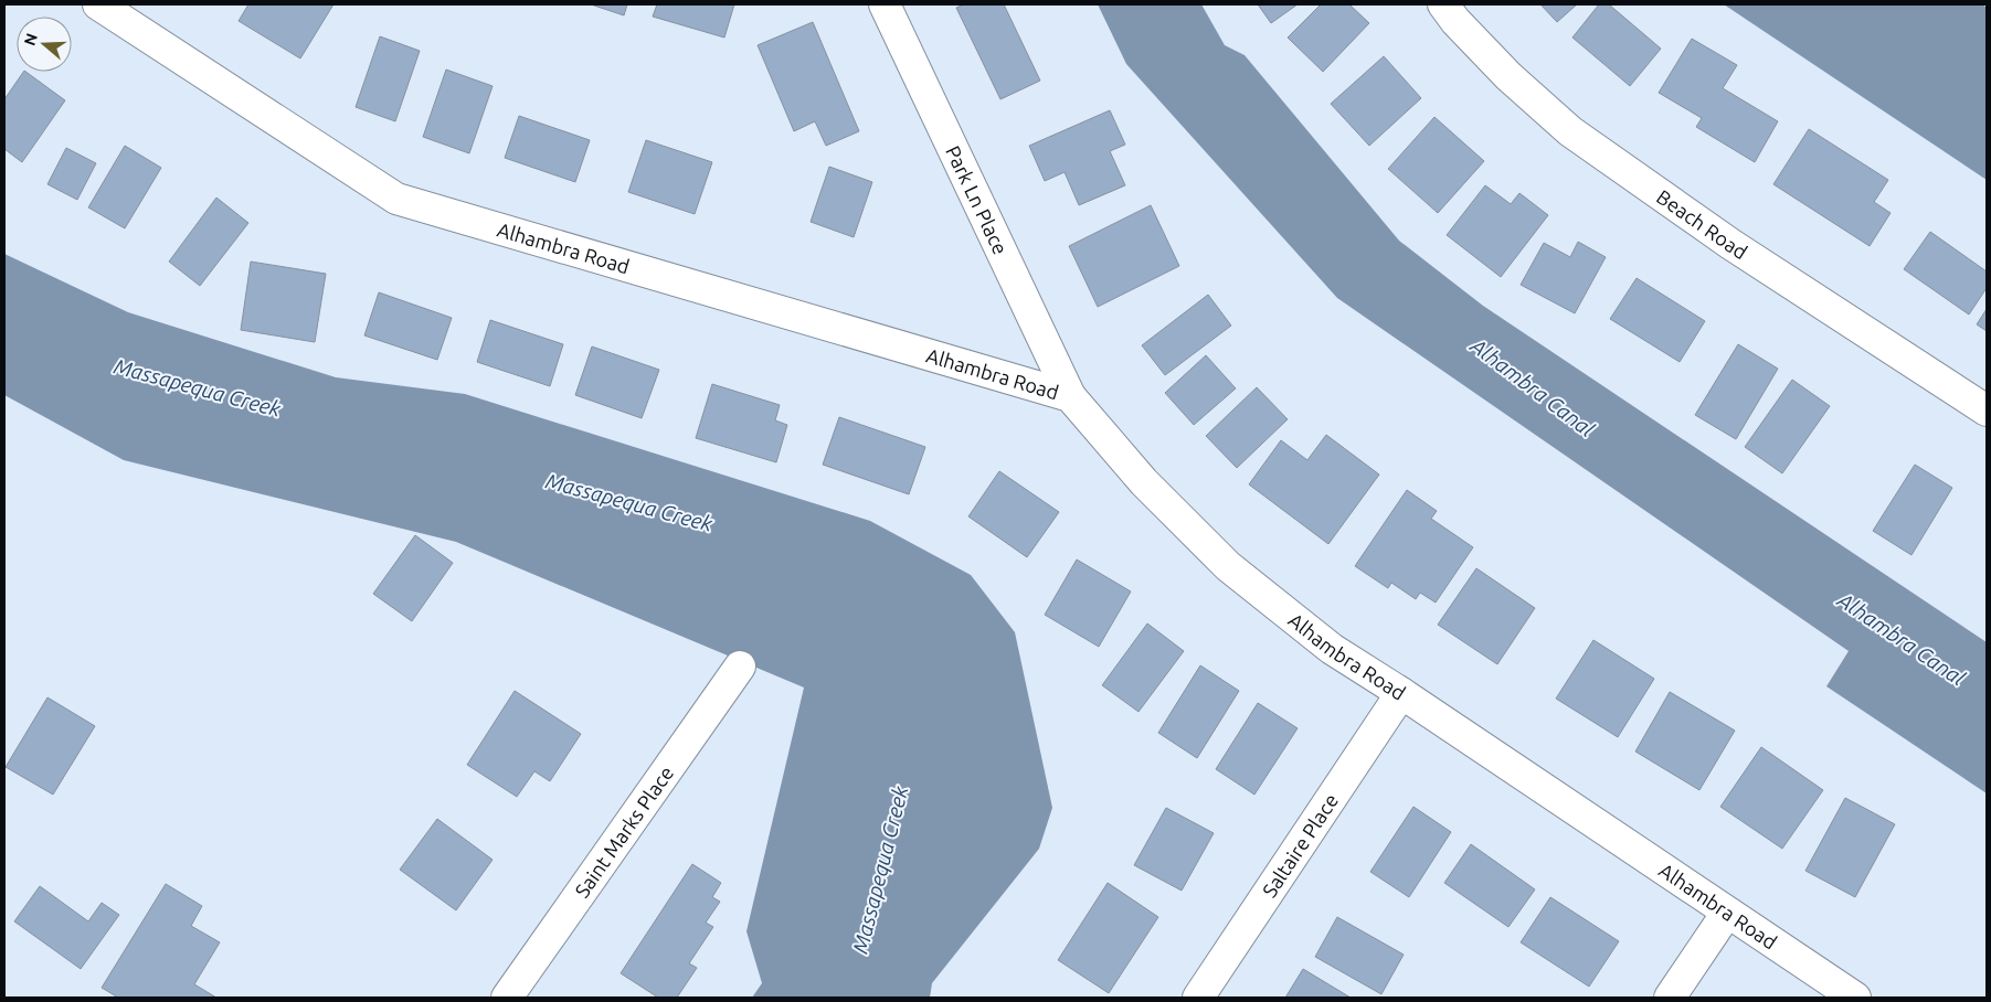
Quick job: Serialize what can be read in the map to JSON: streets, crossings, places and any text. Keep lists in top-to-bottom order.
{
  "streets": {
    "street": [
      "Park Ln Place",
      "Beach Road",
      "Alhambra Road",
      "Saint Marks Place",
      "Saltaire Place"
    ]
  },
  "crossings": [
    ["Park Ln Place", "Alhambra Road"],
    ["Alhambra Road", "Saltaire Place"]
  ],
  "water": ["Massapequa Creek", "Alhambra Canal"],
  "north": "left"
}
